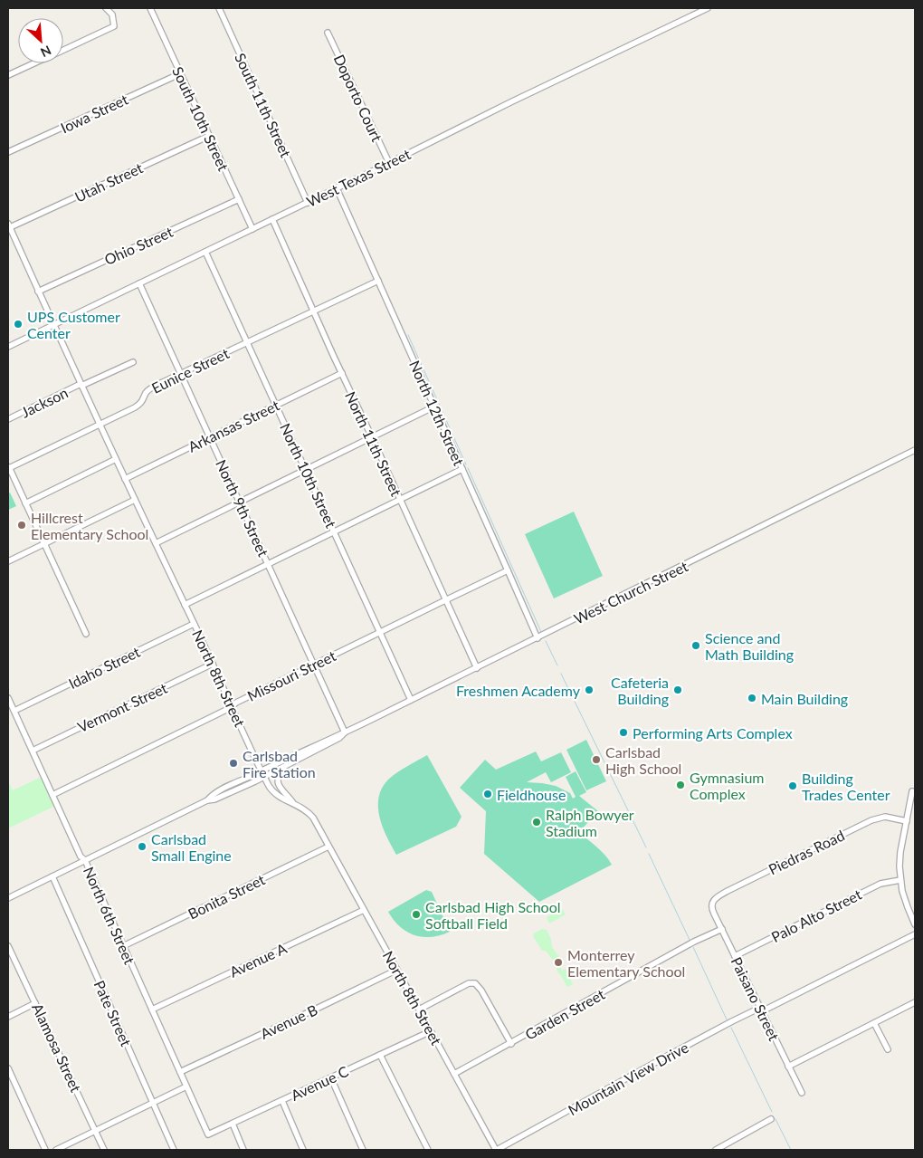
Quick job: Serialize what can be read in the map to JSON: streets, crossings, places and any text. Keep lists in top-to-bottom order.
{
  "streets": {
    "street": [
      "Doporto Court",
      "South 11th Street",
      "Iowa Street",
      "South 10th Street",
      "West Texas Street",
      "Utah Street",
      "Ohio Street",
      "Eunice Street",
      "Jackson",
      "North 12th Street",
      "Arkansas Street",
      "North 11th Street",
      "North 10th Street",
      "North 9th Street",
      "West Church Street",
      "Idaho Street",
      "Missouri Street",
      "North 8th Street",
      "Vermont Street",
      "Piedras Road",
      "Bonita Street",
      "North 6th Street",
      "Palo Alto Street",
      "Avenue A",
      "Paisano Street",
      "Pate Street",
      "Garden Street",
      "Avenue B",
      "Alamosa Street",
      "Mountain View Drive",
      "Avenue C"
    ]
  },
  "crossings": [
    ["Doporto Court", "West Texas Street"],
    ["South 11th Street", "West Texas Street"],
    ["Iowa Street", "South 10th Street"],
    ["South 10th Street", "West Texas Street"],
    ["South 10th Street", "Utah Street"],
    ["South 10th Street", "Ohio Street"],
    ["West Texas Street", "North 12th Street"],
    ["West Texas Street", "North 11th Street"],
    ["West Texas Street", "North 10th Street"],
    ["West Texas Street", "North 9th Street"],
    ["West Texas Street", "North 8th Street"],
    ["Utah Street", "North 8th Street"],
    ["Ohio Street", "North 8th Street"],
    ["Eunice Street", "North 12th Street"],
    ["Eunice Street", "North 11th Street"],
    ["Eunice Street", "North 10th Street"],
    ["Eunice Street", "North 9th Street"],
    ["Eunice Street", "North 8th Street"],
    ["Jackson", "North 8th Street"],
    ["North 12th Street", "West Church Street"],
    ["North 12th Street", "Missouri Street"],
    ["Arkansas Street", "North 11th Street"],
    ["Arkansas Street", "North 10th Street"],
    ["Arkansas Street", "North 9th Street"],
    ["Arkansas Street", "North 8th Street"],
    ["North 11th Street", "West Church Street"],
    ["North 11th Street", "Missouri Street"],
    ["North 10th Street", "West Church Street"],
    ["North 10th Street", "Missouri Street"],
    ["North 9th Street", "West Church Street"],
    ["North 9th Street", "Missouri Street"],
    ["West Church Street", "North 8th Street"],
    ["West Church Street", "North 6th Street"],
    ["West Church Street", "Pate Street"],
    ["Idaho Street", "North 8th Street"],
    ["Idaho Street", "North 6th Street"],
    ["Missouri Street", "North 8th Street"],
    ["Missouri Street", "North 6th Street"],
    ["North 8th Street", "Vermont Street"],
    ["North 8th Street", "Bonita Street"],
    ["North 8th Street", "Avenue A"],
    ["North 8th Street", "Garden Street"],
    ["North 8th Street", "Avenue B"],
    ["North 8th Street", "Mountain View Drive"],
    ["North 8th Street", "Avenue C"],
    ["Vermont Street", "North 6th Street"],
    ["Piedras Road", "Paisano Street"],
    ["Bonita Street", "North 6th Street"],
    ["North 6th Street", "Avenue A"],
    ["North 6th Street", "Avenue B"],
    ["North 6th Street", "Avenue C"],
    ["Palo Alto Street", "Paisano Street"],
    ["Paisano Street", "Garden Street"],
    ["Paisano Street", "Mountain View Drive"]
  ],
  "places": [
    "UPS Customer Center",
    "Hillcrest Elementary School",
    "Science and Math Building",
    "Freshmen Academy",
    "Cafeteria Building",
    "Main Building",
    "Performing Arts Complex",
    "Carlsbad High School",
    "Carlsbad Fire Station",
    "Gymnasium Complex",
    "Building Trades Center",
    "Fieldhouse",
    "Ralph Bowyer Stadium",
    "Carlsbad Small Engine",
    "Carlsbad High School Softball Field",
    "Monterrey Elementary School"
  ],
  "north": "bottom right"
}
